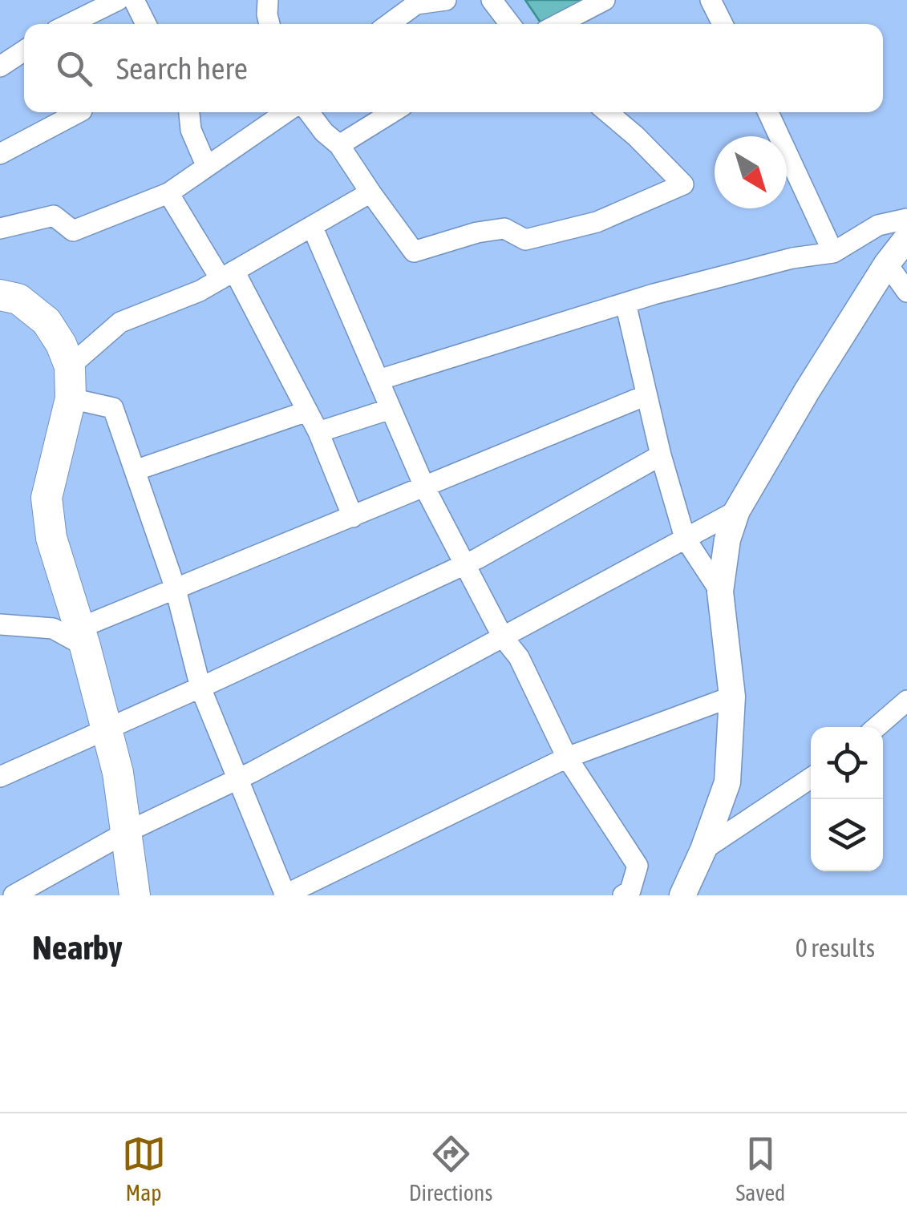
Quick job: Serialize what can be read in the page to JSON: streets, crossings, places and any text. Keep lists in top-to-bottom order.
{
  "north": "bottom right",
  "page": {
    "search": "Search here",
    "heading": ["Nearby", "0 results"],
    "nav": ["Map", "Directions", "Saved"]
  }
}
